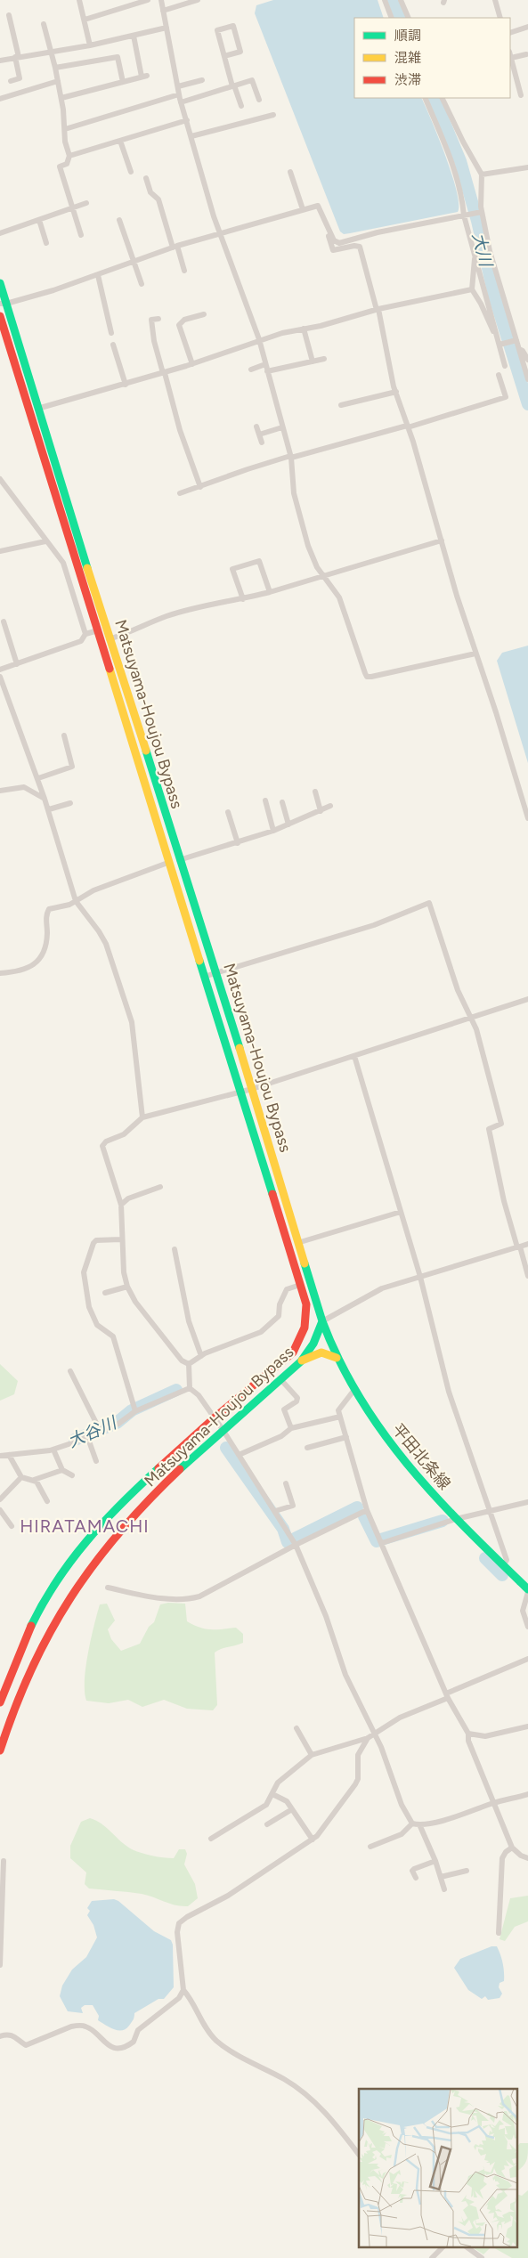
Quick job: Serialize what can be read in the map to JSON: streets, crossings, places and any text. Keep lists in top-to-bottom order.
{
  "streets": {
    "main road": ["Matsuyama-Houjou Bypass", "平田北条線"]
  },
  "crossings": [
    ["Matsuyama-Houjou Bypass", "平田北条線"]
  ],
  "districts": ["HIRATAMACHI"],
  "water": ["大川", "大谷川"],
  "legend": ["順調", "混雑", "渋滞"]
}
